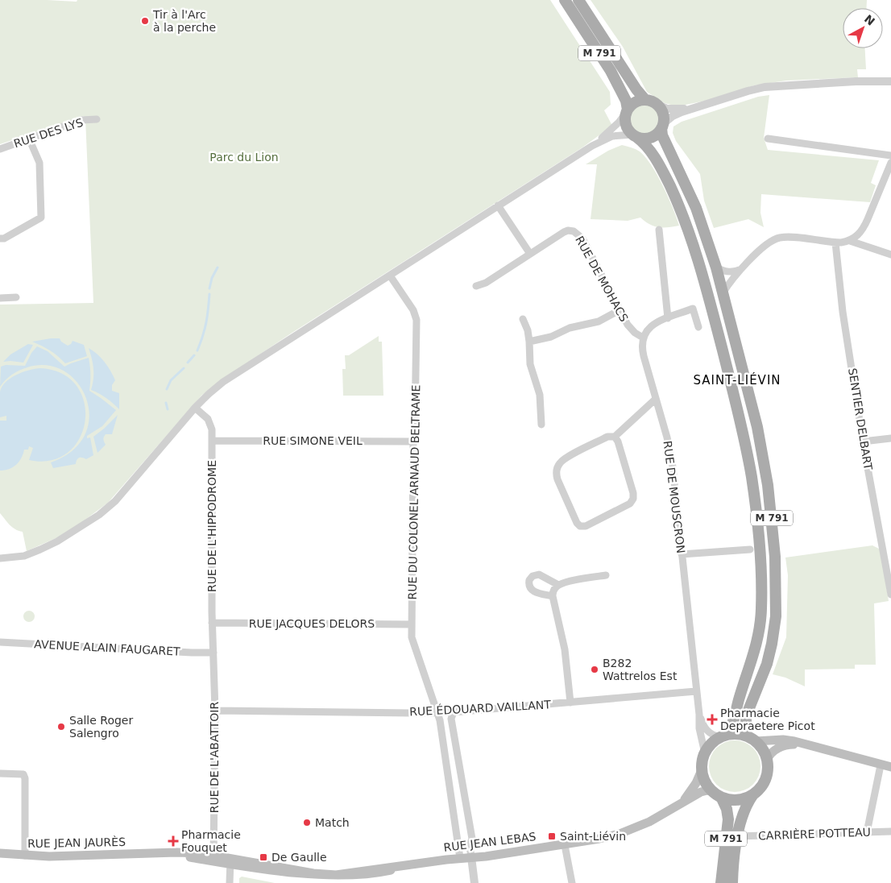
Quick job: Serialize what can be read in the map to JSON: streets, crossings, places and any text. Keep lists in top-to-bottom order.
{
  "streets": {
    "main road": ["M 791", "RUE JEAN LEBAS", "RUE JEAN JAURÈS"],
    "street": [
      "RUE DES LYS",
      "RUE DE MOHACS",
      "SENTIER DELBART",
      "RUE SIMONE VEIL",
      "RUE DU COLONEL ARNAUD BELTRAME",
      "RUE DE MOUSCRON",
      "RUE DE L'HIPPODROME",
      "RUE JACQUES DELORS",
      "AVENUE ALAIN FAUGARET",
      "RUE ÉDOUARD VAILLANT",
      "RUE DE L'ABATTOIR",
      "CARRIÈRE POTTEAU"
    ]
  },
  "crossings": [
    ["M 791", "RUE DE MOUSCRON"],
    ["M 791", "CARRIÈRE POTTEAU"],
    ["M 791", "RUE JEAN LEBAS"],
    ["RUE DE MOHACS", "RUE DE MOUSCRON"],
    ["RUE SIMONE VEIL", "RUE DU COLONEL ARNAUD BELTRAME"],
    ["RUE SIMONE VEIL", "RUE DE L'HIPPODROME"],
    ["RUE DU COLONEL ARNAUD BELTRAME", "RUE JACQUES DELORS"],
    ["RUE DU COLONEL ARNAUD BELTRAME", "RUE ÉDOUARD VAILLANT"],
    ["RUE DU COLONEL ARNAUD BELTRAME", "RUE JEAN LEBAS"],
    ["RUE DE MOUSCRON", "RUE ÉDOUARD VAILLANT"],
    ["RUE DE MOUSCRON", "RUE JEAN LEBAS"],
    ["RUE DE L'HIPPODROME", "RUE JACQUES DELORS"],
    ["RUE DE L'HIPPODROME", "AVENUE ALAIN FAUGARET"],
    ["RUE DE L'HIPPODROME", "RUE DE L'ABATTOIR"],
    ["AVENUE ALAIN FAUGARET", "RUE DE L'ABATTOIR"],
    ["RUE ÉDOUARD VAILLANT", "RUE DE L'ABATTOIR"],
    ["RUE DE L'ABATTOIR", "RUE JEAN JAURÈS"],
    ["RUE JEAN LEBAS", "RUE JEAN JAURÈS"]
  ],
  "districts": ["SAINT-LIÉVIN"],
  "parks": ["Parc du Lion"],
  "places": {
    "other": [
      "Tir à l'Arc à la perche",
      "B282 Wattrelos Est",
      "Salle Roger Salengro",
      "Match"
    ],
    "health": ["Pharmacie Depraetere Picot", "Pharmacie Fouquet"],
    "transit": ["Saint-Liévin", "De Gaulle"]
  },
  "north": "top right"
}
